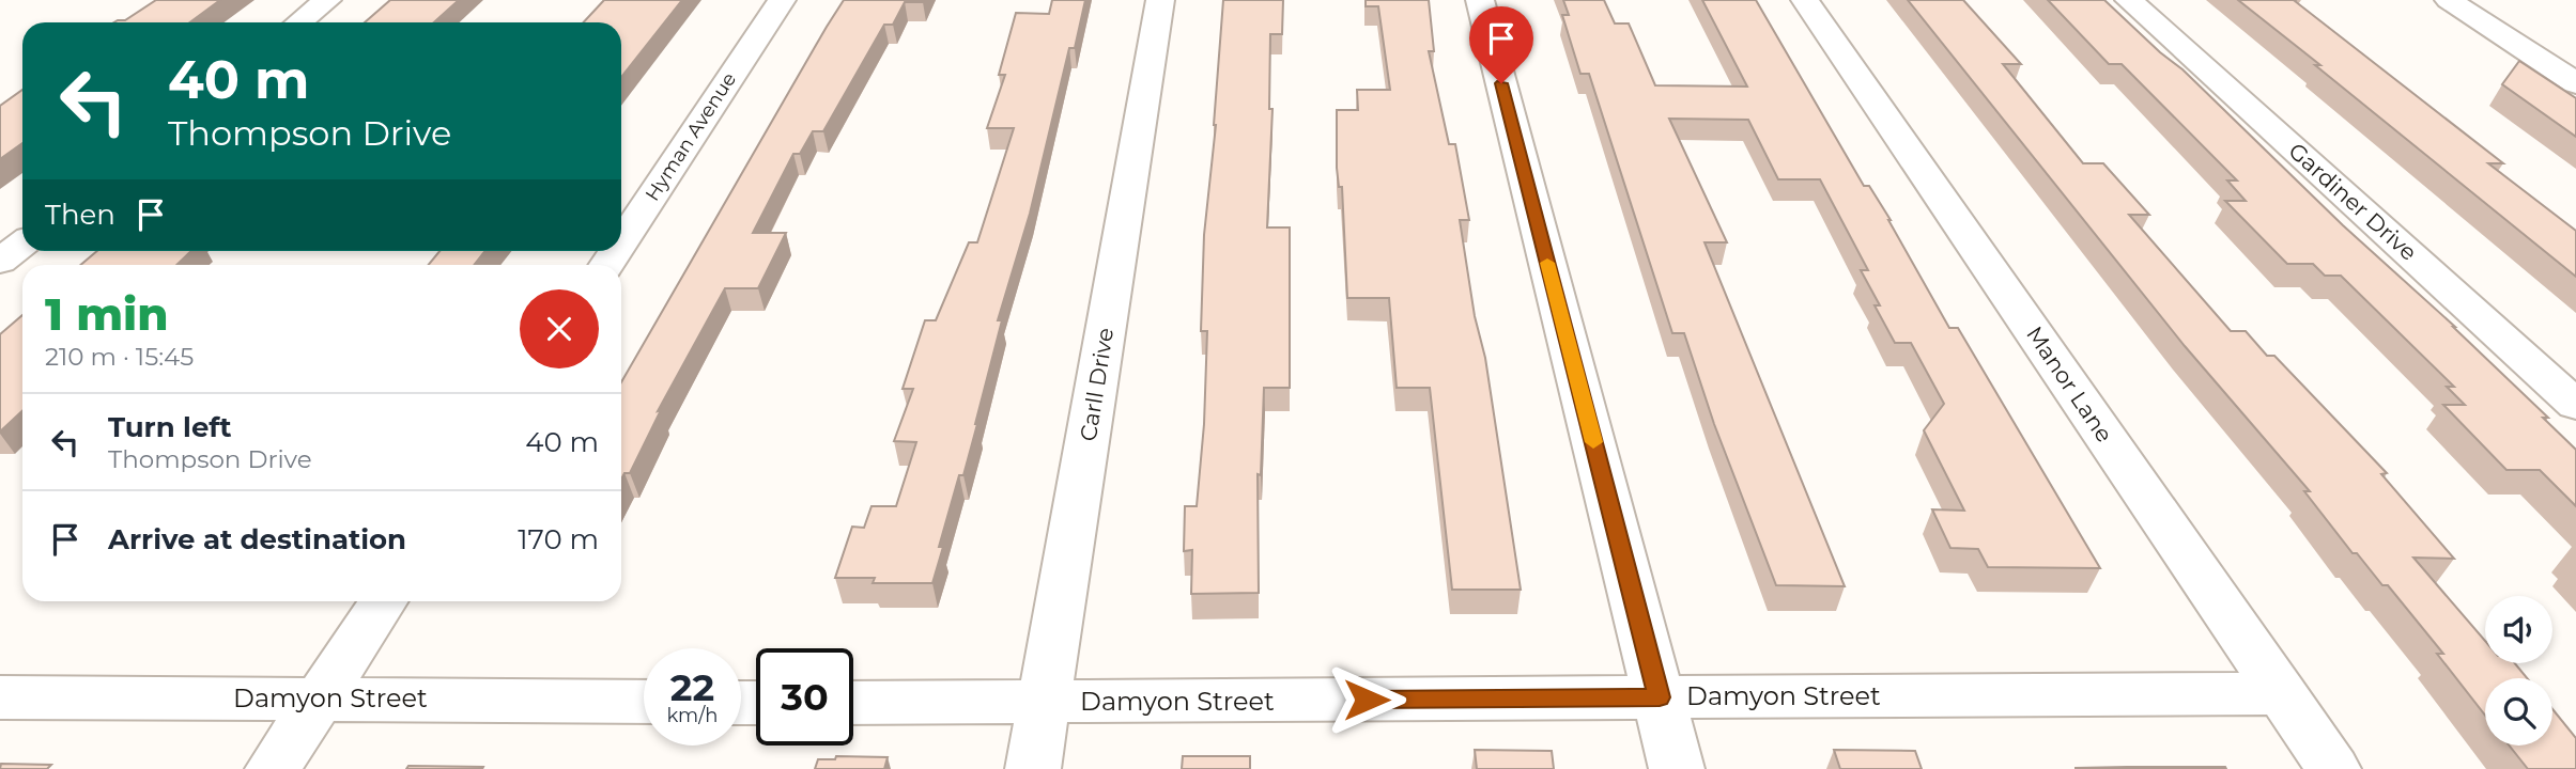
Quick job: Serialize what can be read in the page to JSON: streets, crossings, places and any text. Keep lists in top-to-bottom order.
{
  "streets": {
    "street": [
      "Hyman Avenue",
      "Gardiner Drive",
      "Carll Drive",
      "Manor Lane",
      "Damyon Street"
    ]
  },
  "crossings": [
    ["Carll Drive", "Damyon Street"],
    ["Manor Lane", "Damyon Street"]
  ],
  "page": {
    "turn": ["40 m", "Thompson Drive"],
    "then": "Then",
    "heading": ["1 min", "210 m · 15:45"],
    "list": [
      {
        "name": "Turn left",
        "note": "Thompson Drive",
        "value": "40 m"
      },
      {
        "name": "Arrive at destination",
        "value": "170 m"
      }
    ],
    "speed": "22 km/h",
    "limit": "30"
  }
}
